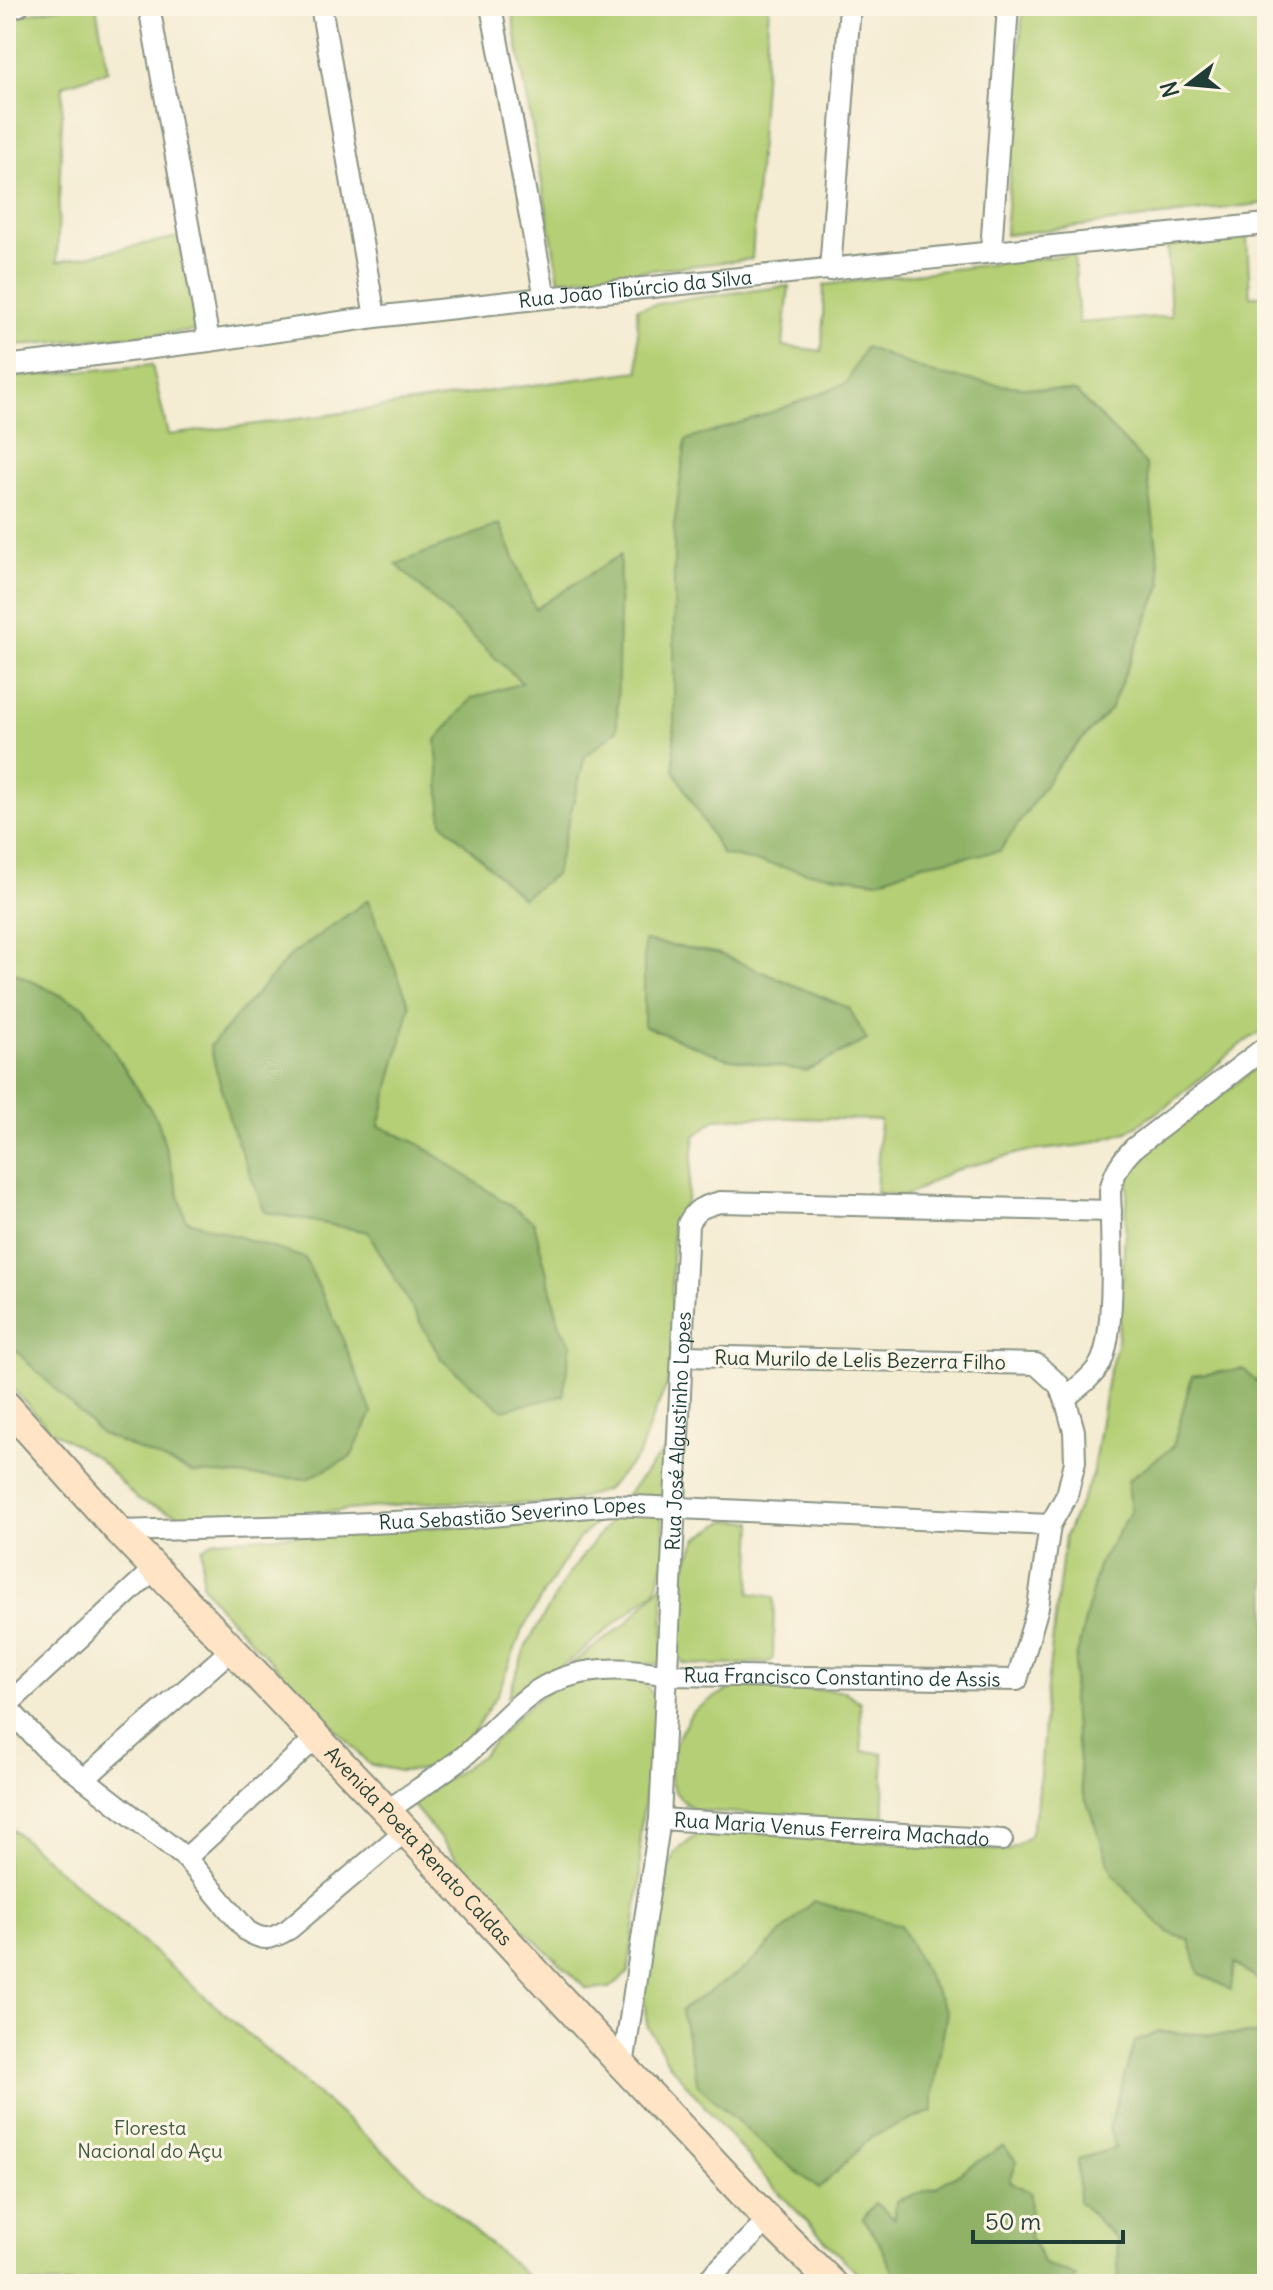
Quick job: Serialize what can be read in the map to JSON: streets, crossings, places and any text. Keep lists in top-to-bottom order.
{
  "streets": {
    "main road": ["Avenida Poeta Renato Caldas"],
    "street": [
      "Rua João Tibúrcio da Silva",
      "Rua Murilo de Lelis Bezerra Filho",
      "Rua José Algustinho Lopes",
      "Rua Sebastião Severino Lopes",
      "Rua Francisco Constantino de Assis",
      "Rua Maria Venus Ferreira Machado"
    ]
  },
  "crossings": [
    ["Rua Murilo de Lelis Bezerra Filho", "Rua José Algustinho Lopes"],
    ["Rua José Algustinho Lopes", "Rua Sebastião Severino Lopes"],
    ["Rua José Algustinho Lopes", "Rua Francisco Constantino de Assis"],
    ["Rua José Algustinho Lopes", "Rua Maria Venus Ferreira Machado"],
    ["Rua José Algustinho Lopes", "Avenida Poeta Renato Caldas"],
    ["Rua Sebastião Severino Lopes", "Rua Francisco Constantino de Assis"],
    ["Rua Sebastião Severino Lopes", "Avenida Poeta Renato Caldas"],
    ["Rua Francisco Constantino de Assis", "Avenida Poeta Renato Caldas"]
  ],
  "parks": ["Floresta Nacional do Açu"],
  "scale_bar": "50 m",
  "north": "left"
}
